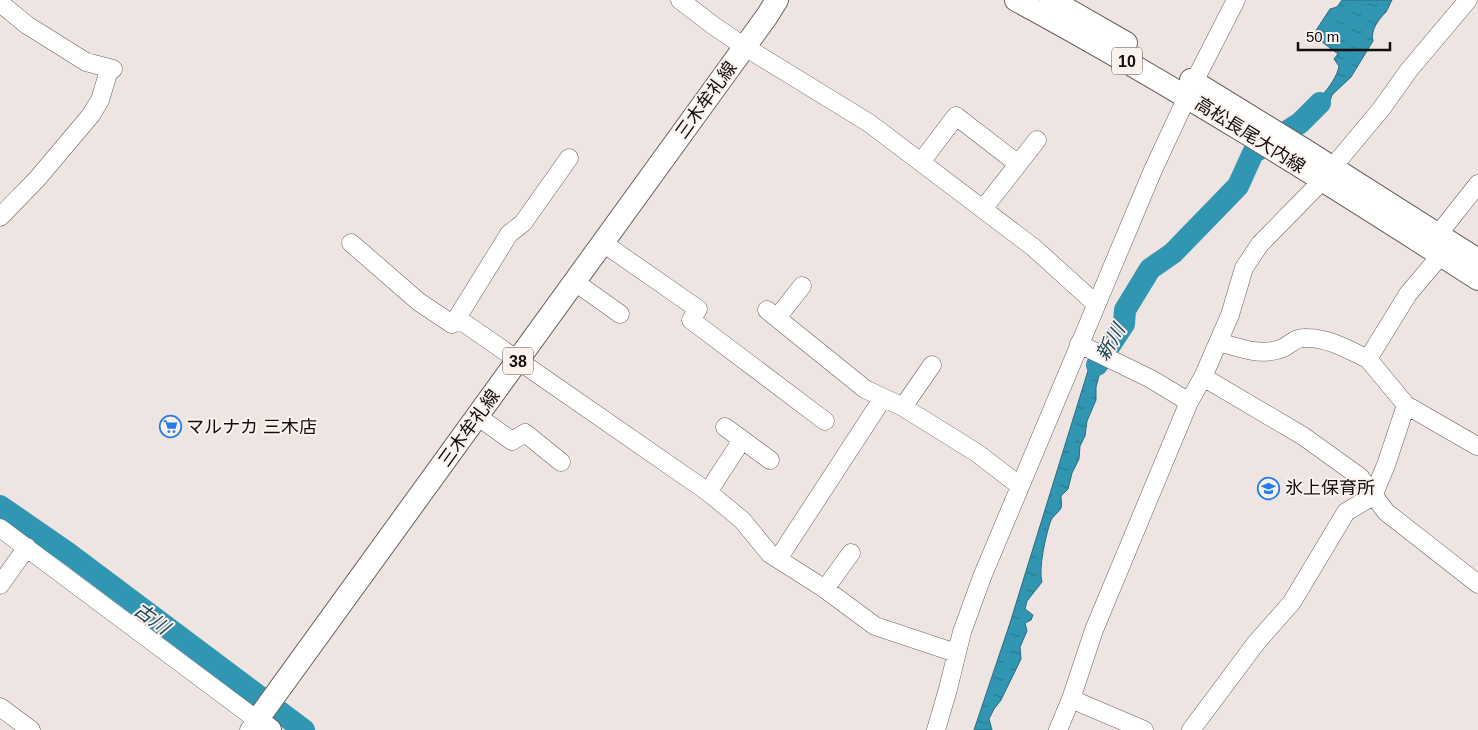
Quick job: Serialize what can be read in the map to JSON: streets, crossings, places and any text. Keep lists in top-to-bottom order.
{
  "streets": {
    "main road": [
      "10",
      "三木牟礼線",
      "高松長尾大内線",
      "38"
    ]
  },
  "water": ["新川", "古川"],
  "places": {
    "supermarket": ["マルナカ 三木店"],
    "school or university": ["氷上保育所"]
  },
  "scale_bar": "50 m"
}
